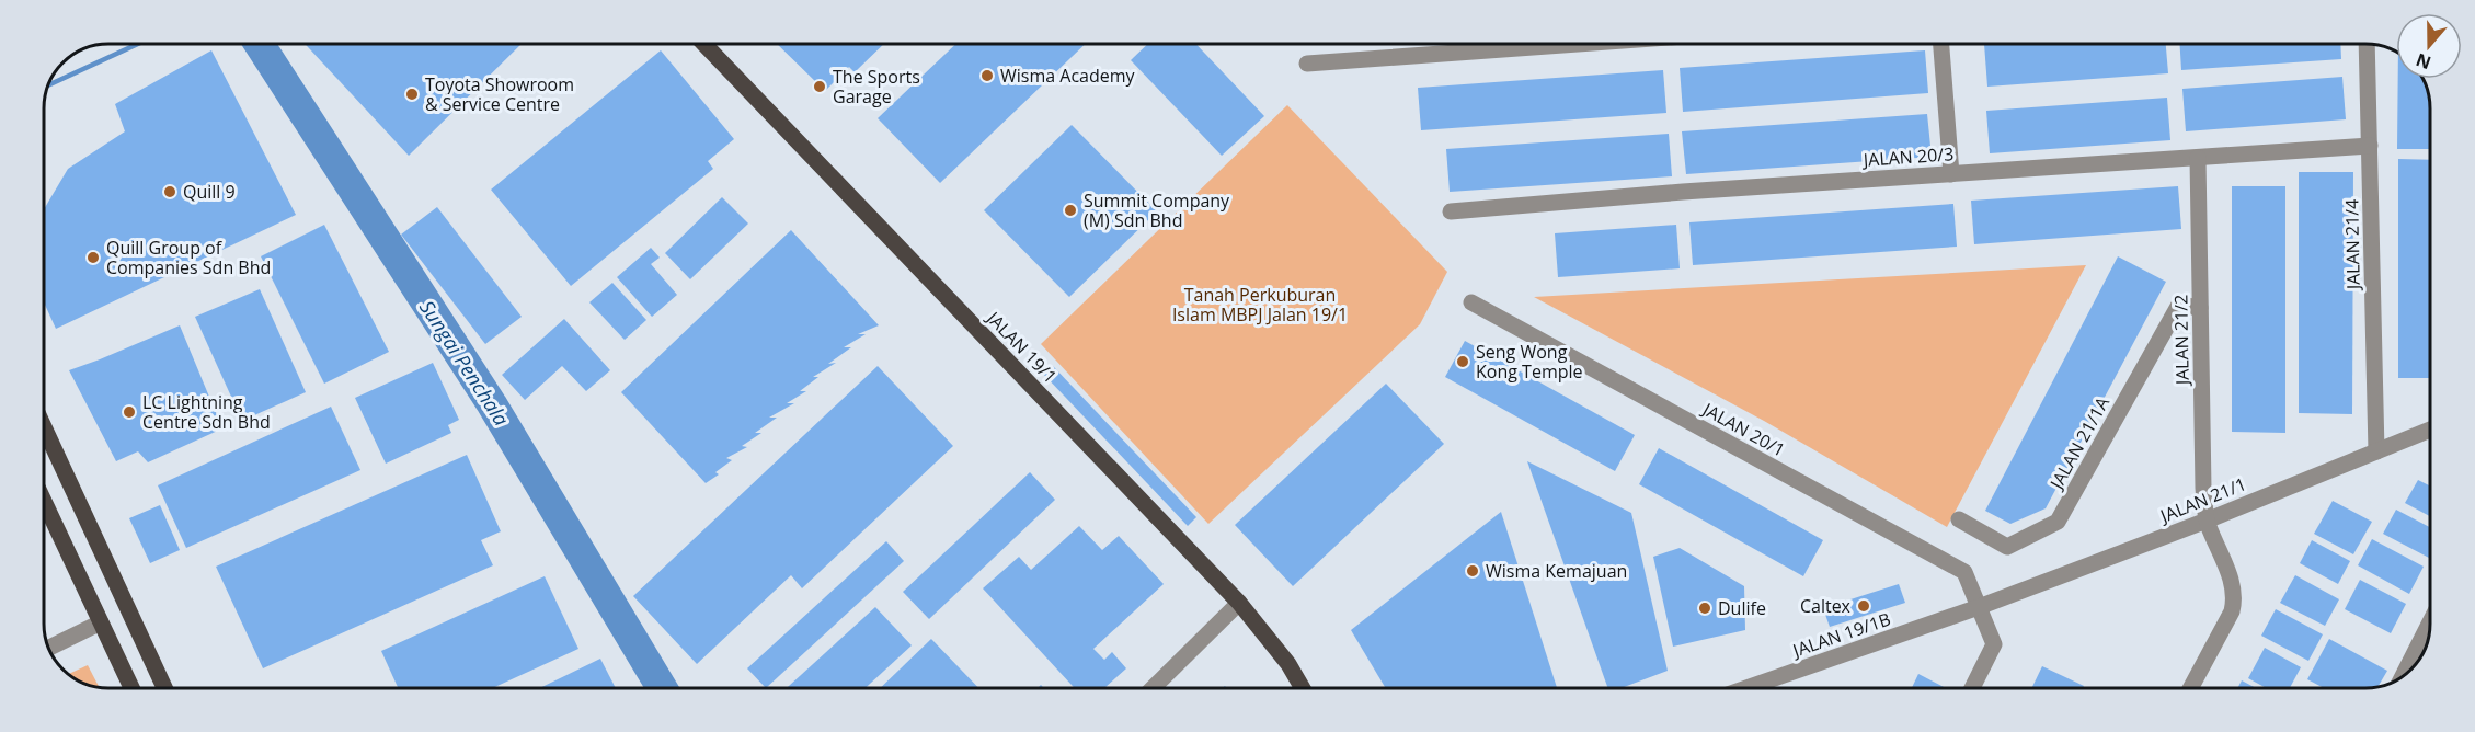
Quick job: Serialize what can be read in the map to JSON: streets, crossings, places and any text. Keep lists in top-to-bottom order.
{
  "streets": {
    "main road": ["JALAN 19/1"],
    "street": [
      "JALAN 20/3",
      "JALAN 21/4",
      "JALAN 21/2",
      "JALAN 20/1",
      "JALAN 21/1A",
      "JALAN 21/1",
      "JALAN 19/1B"
    ]
  },
  "crossings": [
    ["JALAN 20/3", "JALAN 21/4"],
    ["JALAN 20/3", "JALAN 21/2"],
    ["JALAN 21/4", "JALAN 21/1"],
    ["JALAN 21/2", "JALAN 21/1A"],
    ["JALAN 21/2", "JALAN 21/1"],
    ["JALAN 20/1", "JALAN 21/1"],
    ["JALAN 20/1", "JALAN 19/1B"],
    ["JALAN 21/1", "JALAN 19/1B"]
  ],
  "water": ["Sungai Penchala"],
  "parks": ["Tanah Perkuburan Islam MBPJ Jalan 19/1"],
  "places": [
    "Wisma Academy",
    "The Sports Garage",
    "Toyota Showroom & Service Centre",
    "Quill 9",
    "Summit Company (M) Sdn Bhd",
    "Quill Group of Companies Sdn Bhd",
    "Seng Wong Kong Temple",
    "LC Lightning Centre Sdn Bhd",
    "Wisma Kemajuan",
    "Caltex",
    "Dulife"
  ],
  "north": "bottom"
}
